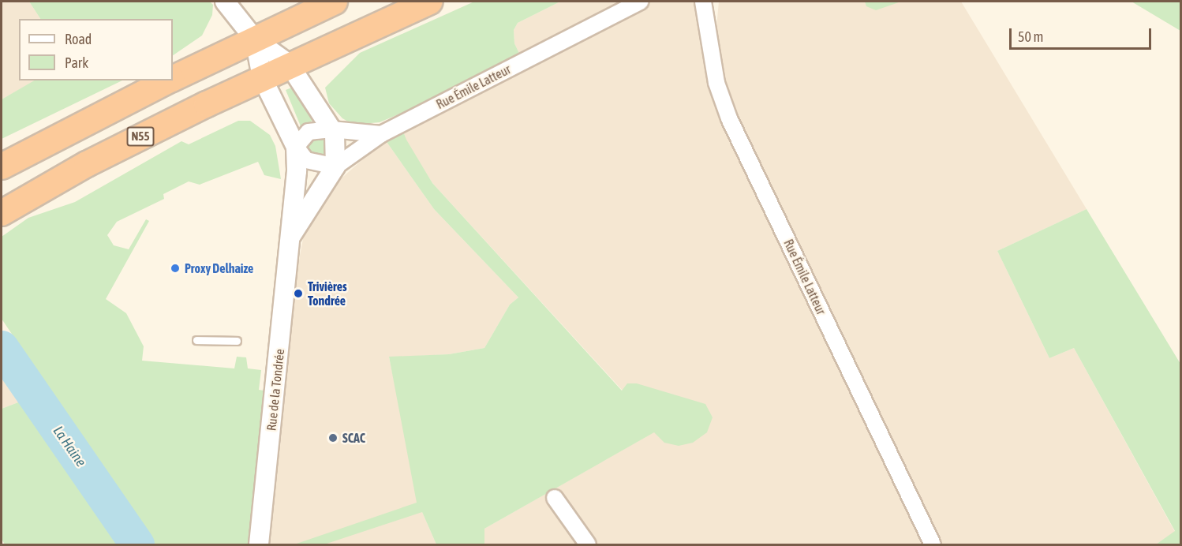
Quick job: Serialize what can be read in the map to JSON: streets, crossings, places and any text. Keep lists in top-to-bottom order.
{
  "streets": {
    "highway": ["N55"],
    "street": ["Rue Émile Latteur", "Rue de la Tondrée"]
  },
  "crossings": [
    ["Rue Émile Latteur", "Rue de la Tondrée"],
    ["N55", "Rue de la Tondrée"]
  ],
  "water": ["La Haine"],
  "places": ["Proxy Delhaize", "Trivières Tondrée", "SCAC"],
  "legend": ["Road", "Park"],
  "scale_bar": "50 m"
}
